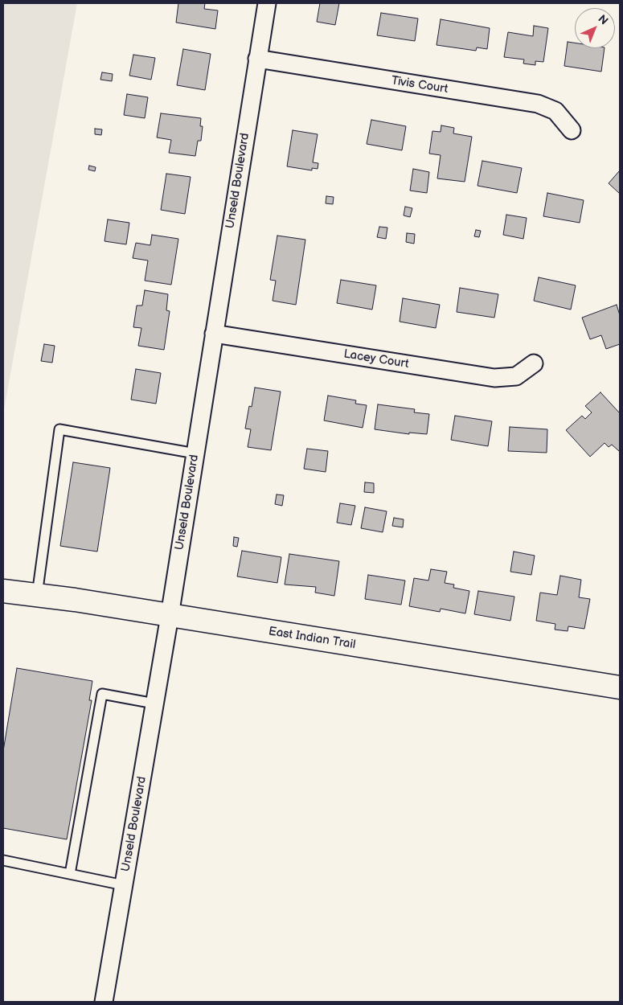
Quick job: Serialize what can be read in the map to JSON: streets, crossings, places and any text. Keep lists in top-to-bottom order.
{
  "streets": {
    "main road": ["East Indian Trail"],
    "street": ["Tivis Court", "Unseld Boulevard", "Lacey Court"]
  },
  "crossings": [
    ["Tivis Court", "Unseld Boulevard"],
    ["Unseld Boulevard", "Lacey Court"],
    ["Unseld Boulevard", "East Indian Trail"]
  ],
  "north": "top right"
}
